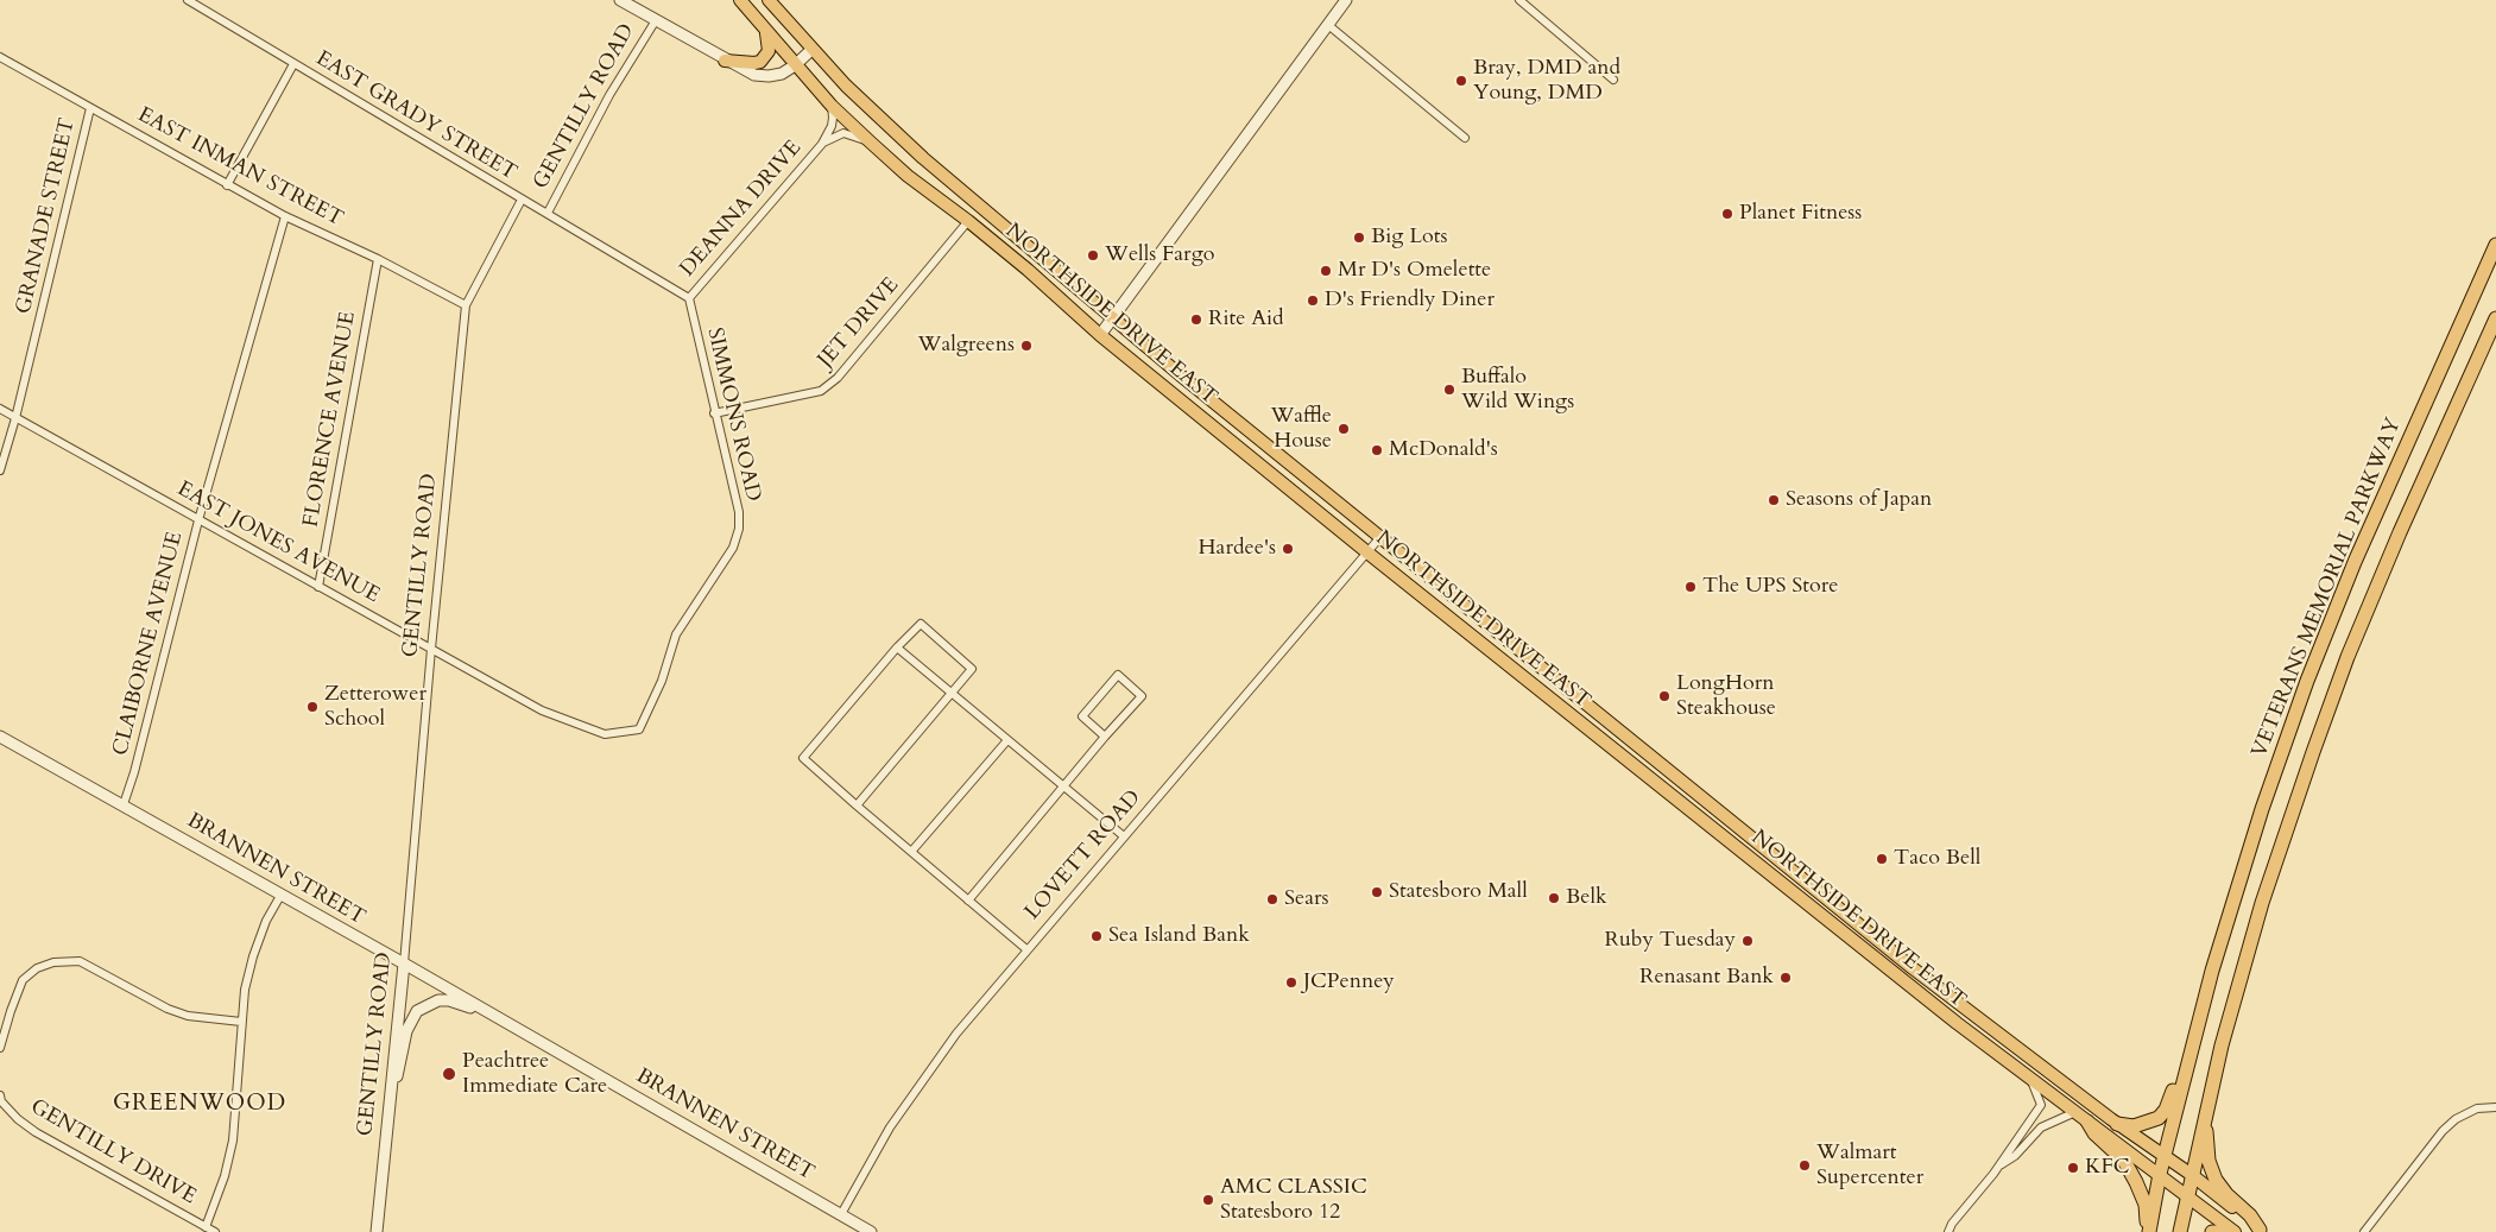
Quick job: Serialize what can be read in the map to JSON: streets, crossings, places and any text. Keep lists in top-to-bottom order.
{
  "streets": {
    "highway": ["VETERANS MEMORIAL PARKWAY"],
    "main road": ["NORTHSIDE DRIVE EAST"],
    "street": [
      "GENTILLY ROAD",
      "EAST GRADY STREET",
      "EAST INMAN STREET",
      "DEANNA DRIVE",
      "GRANADE STREET",
      "JET DRIVE",
      "SIMMONS ROAD",
      "FLORENCE AVENUE",
      "EAST JONES AVENUE",
      "CLAIBORNE AVENUE",
      "LOVETT ROAD",
      "BRANNEN STREET",
      "GENTILLY DRIVE"
    ]
  },
  "crossings": [
    ["GENTILLY ROAD", "EAST GRADY STREET"],
    ["GENTILLY ROAD", "EAST INMAN STREET"],
    ["GENTILLY ROAD", "EAST JONES AVENUE"],
    ["GENTILLY ROAD", "BRANNEN STREET"],
    ["EAST GRADY STREET", "DEANNA DRIVE"],
    ["EAST GRADY STREET", "SIMMONS ROAD"],
    ["EAST INMAN STREET", "GRANADE STREET"],
    ["EAST INMAN STREET", "FLORENCE AVENUE"],
    ["EAST INMAN STREET", "CLAIBORNE AVENUE"],
    ["DEANNA DRIVE", "NORTHSIDE DRIVE EAST"],
    ["DEANNA DRIVE", "SIMMONS ROAD"],
    ["GRANADE STREET", "EAST JONES AVENUE"],
    ["NORTHSIDE DRIVE EAST", "JET DRIVE"],
    ["NORTHSIDE DRIVE EAST", "VETERANS MEMORIAL PARKWAY"],
    ["NORTHSIDE DRIVE EAST", "LOVETT ROAD"],
    ["JET DRIVE", "SIMMONS ROAD"],
    ["SIMMONS ROAD", "EAST JONES AVENUE"],
    ["FLORENCE AVENUE", "EAST JONES AVENUE"],
    ["EAST JONES AVENUE", "CLAIBORNE AVENUE"],
    ["CLAIBORNE AVENUE", "BRANNEN STREET"],
    ["LOVETT ROAD", "BRANNEN STREET"]
  ],
  "districts": ["GREENWOOD"],
  "places": [
    "Bray, DMD and Young, DMD",
    "Planet Fitness",
    "Big Lots",
    "Wells Fargo",
    "Mr D's Omelette",
    "D's Friendly Diner",
    "Rite Aid",
    "Walgreens",
    "Buffalo Wild Wings",
    "Waffle House",
    "McDonald's",
    "Seasons of Japan",
    "Hardee's",
    "The UPS Store",
    "LongHorn Steakhouse",
    "Zetterower School",
    "Taco Bell",
    "Statesboro Mall",
    "Belk",
    "Sears",
    "Sea Island Bank",
    "Ruby Tuesday",
    "Renasant Bank",
    "JCPenney",
    "Peachtree Immediate Care",
    "Walmart Supercenter",
    "KFC",
    "AMC CLASSIC Statesboro 12"
  ]
}
